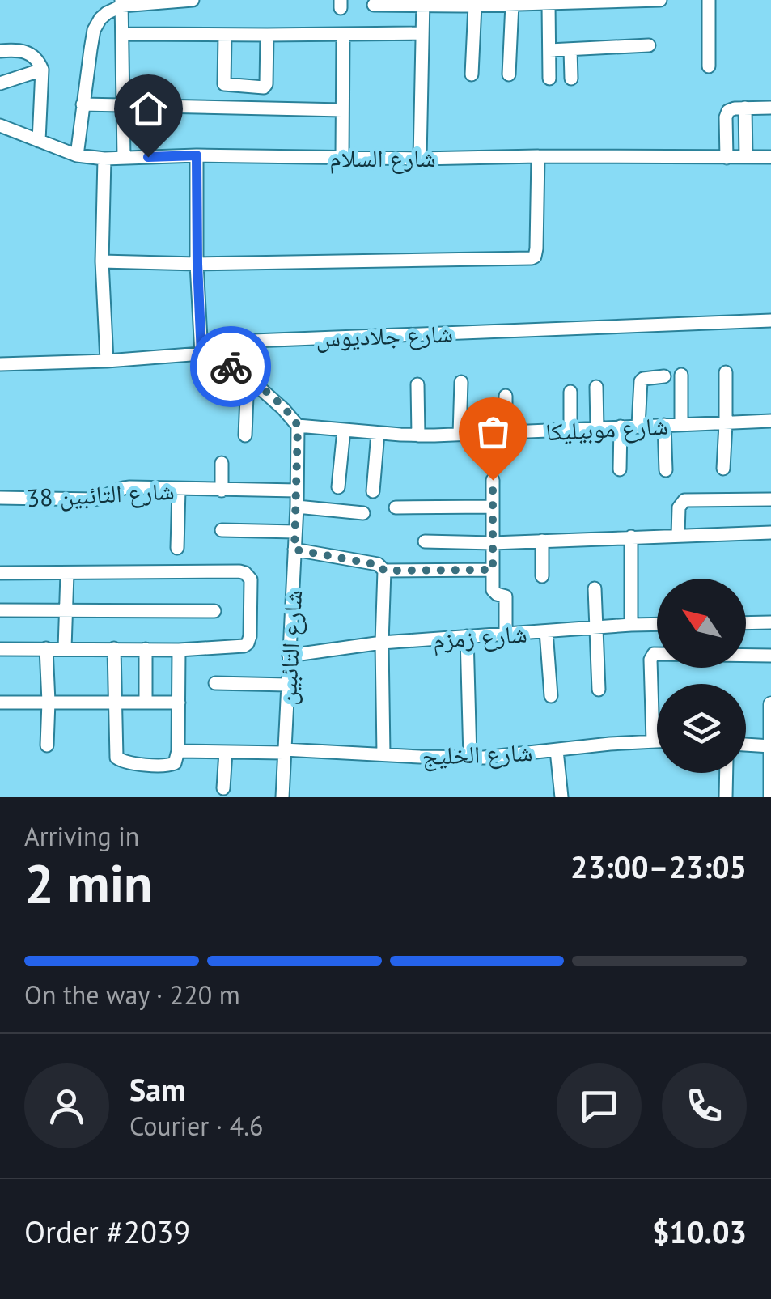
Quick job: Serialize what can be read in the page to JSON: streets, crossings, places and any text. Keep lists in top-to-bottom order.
{
  "streets": {
    "street": [
      "شارع السلام",
      "شارع جلاديوس",
      "شارع موبيليكا",
      "شارع التائبين 38",
      "شارع زمزم",
      "شارع التائبين",
      "شارع الخليج"
    ]
  },
  "crossings": [
    ["شارع موبيليكا", "شارع التائبين"],
    ["شارع التائبين 38", "شارع التائبين"],
    ["شارع زمزم", "شارع التائبين"],
    ["شارع التائبين", "شارع الخليج"]
  ],
  "north": "top left",
  "page": {
    "heading": ["2 min", "Arriving in", "23:00–23:05"],
    "panel": [
      "Sam",
      "Courier · 4.6",
      "Order #2039",
      "$10.03"
    ],
    "bar": "On the way · 220 m"
  }
}
